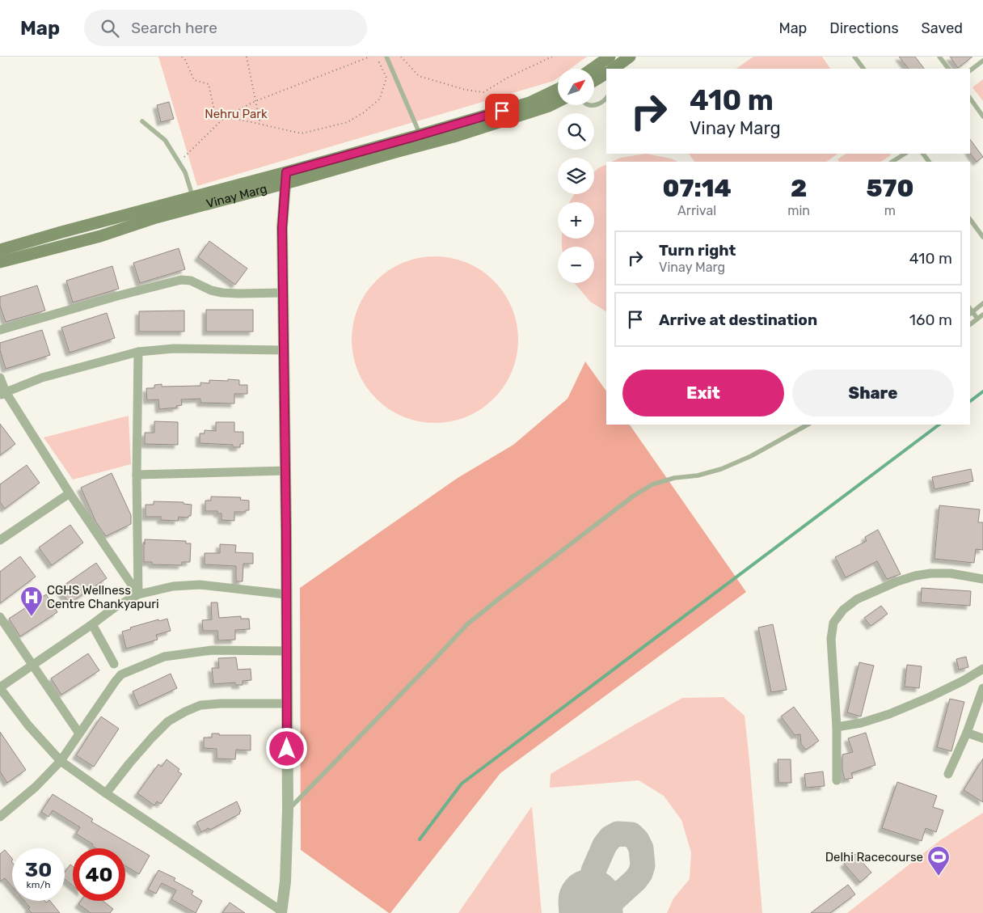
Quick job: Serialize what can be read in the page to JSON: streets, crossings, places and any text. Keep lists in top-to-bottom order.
{
  "streets": {
    "main road": ["Vinay Marg"]
  },
  "parks": ["Nehru Park"],
  "places": {
    "hospital": ["CGHS Wellness Centre Chankyapuri"],
    "sports": ["Delhi Racecourse"]
  },
  "north": "top right",
  "page": {
    "header": "Map",
    "search": "Search here",
    "nav": ["Map", "Directions", "Saved"],
    "map_buttons": ["+", "−"],
    "turn": ["410 m", "Vinay Marg"],
    "eta": [
      "07:14",
      "Arrival",
      "2",
      "min",
      "570",
      "m"
    ],
    "list": [
      {
        "name": "Turn right",
        "note": "Vinay Marg",
        "value": "410 m"
      },
      {
        "name": "Arrive at destination",
        "value": "160 m"
      }
    ],
    "buttons": ["Exit", "Share"],
    "speed": "30 km/h",
    "limit": "40"
  }
}
